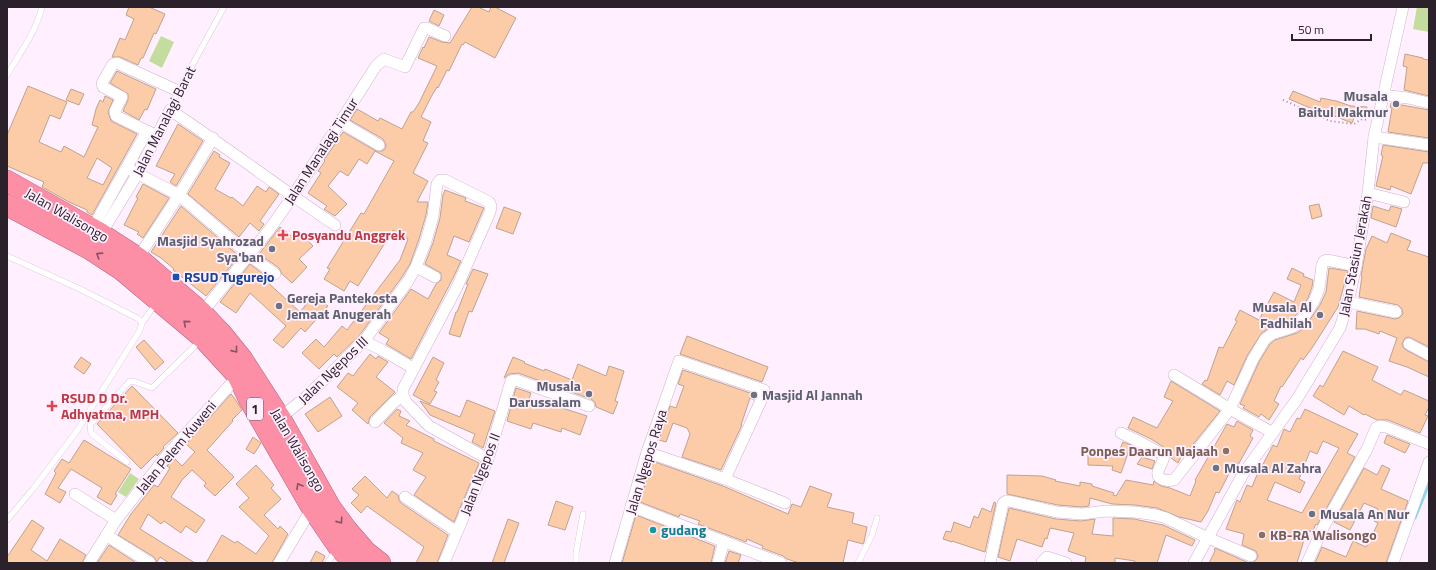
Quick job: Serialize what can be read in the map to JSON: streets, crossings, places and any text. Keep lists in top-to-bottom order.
{
  "streets": {
    "highway": ["Jalan Walisongo", "1"],
    "street": [
      "Jalan Manalagi Barat",
      "Jalan Manalagi Timur",
      "Jalan Stasiun Jerakah",
      "Jalan Ngepos III",
      "Jalan Pelem Kuweni",
      "Jalan Ngepos Raya",
      "Jalan Ngepos II"
    ]
  },
  "crossings": [
    ["Jalan Manalagi Barat", "Jalan Walisongo"],
    ["Jalan Manalagi Timur", "Jalan Walisongo"],
    ["Jalan Walisongo", "Jalan Ngepos III"],
    ["Jalan Walisongo", "Jalan Pelem Kuweni"]
  ],
  "places": {
    "other": [
      "Musala Baitul Makmur",
      "Masjid Syahrozad Sya'ban",
      "Gereja Pantekosta Jemaat Anugerah",
      "Musala Al Fadhilah",
      "Musala Darussalam",
      "Masjid Al Jannah",
      "Ponpes Daarun Najaah",
      "Musala Al Zahra",
      "Musala An Nur",
      "gudang",
      "KB-RA Walisongo"
    ],
    "health": ["Posyandu Anggrek", "RSUD D Dr. Adhyatma, MPH"],
    "transit": ["RSUD Tugurejo"]
  },
  "scale_bar": "50 m"
}
